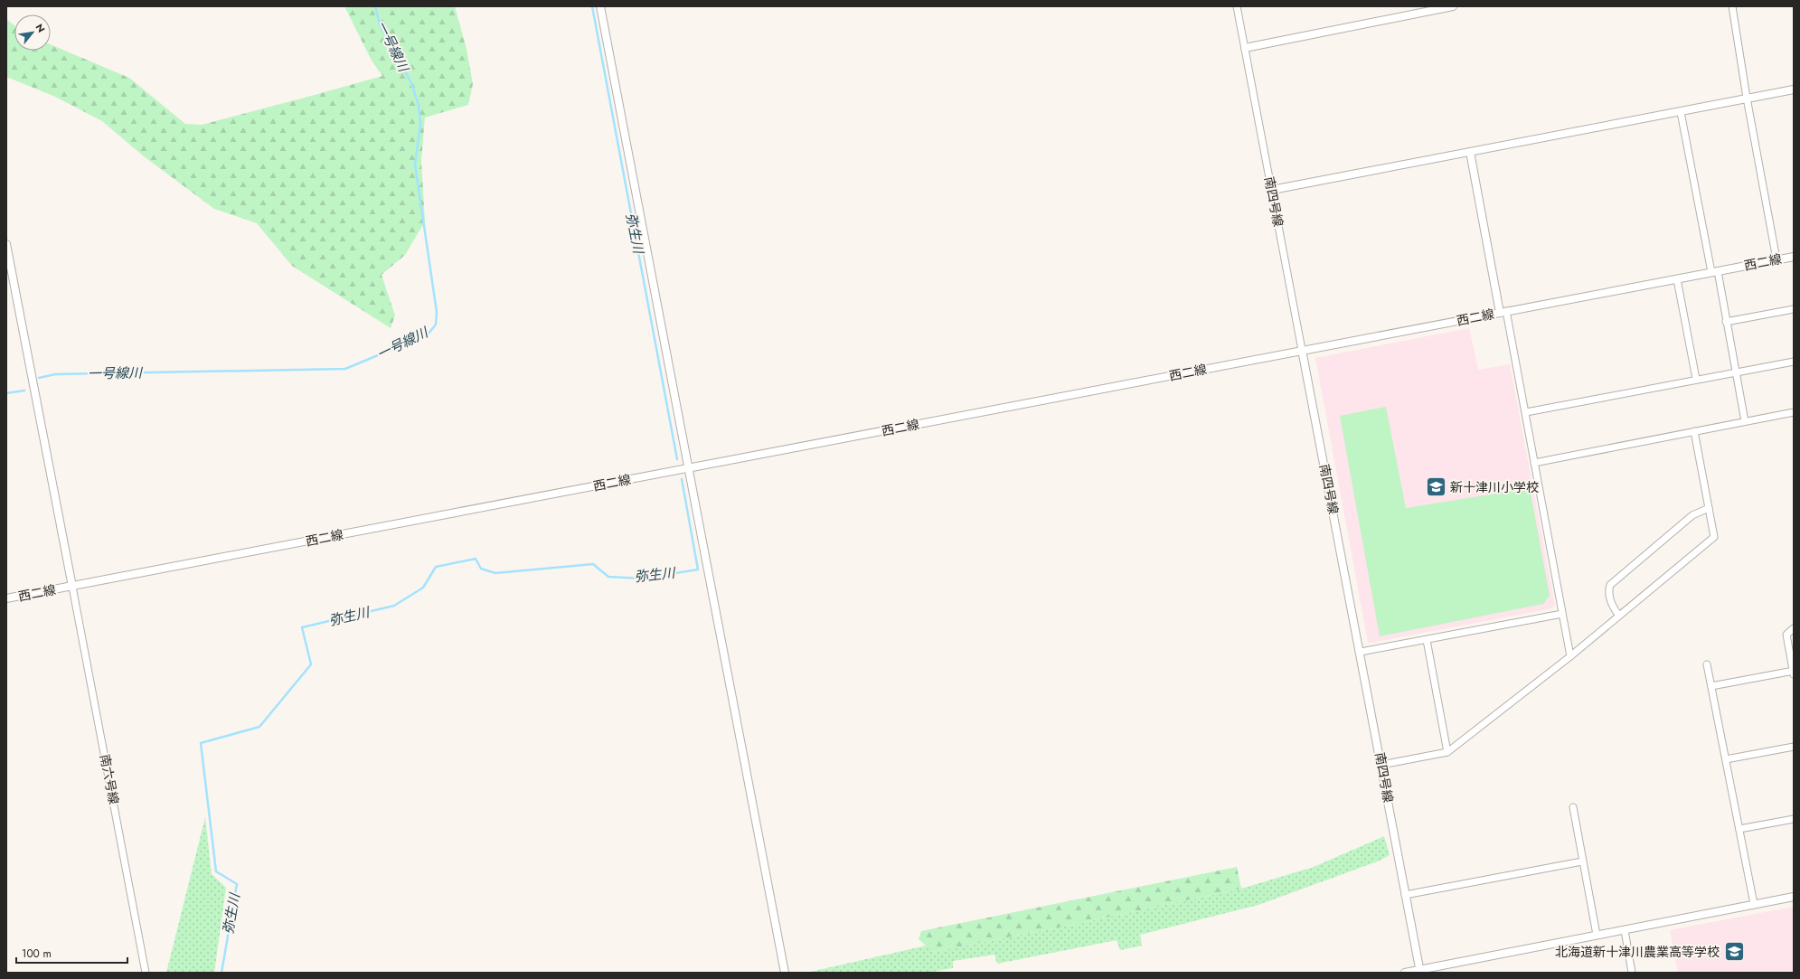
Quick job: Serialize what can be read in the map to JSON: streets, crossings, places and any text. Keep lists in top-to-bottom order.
{
  "streets": {
    "street": ["南四号線", "西二線", "南六号線"]
  },
  "crossings": [
    ["南四号線", "西二線"],
    ["西二線", "南六号線"]
  ],
  "water": ["一号線川", "弥生川"],
  "places": {
    "school or university": ["新十津川小学校", "北海道新十津川農業高等学校"]
  },
  "scale_bar": "100 m",
  "north": "top right"
}
